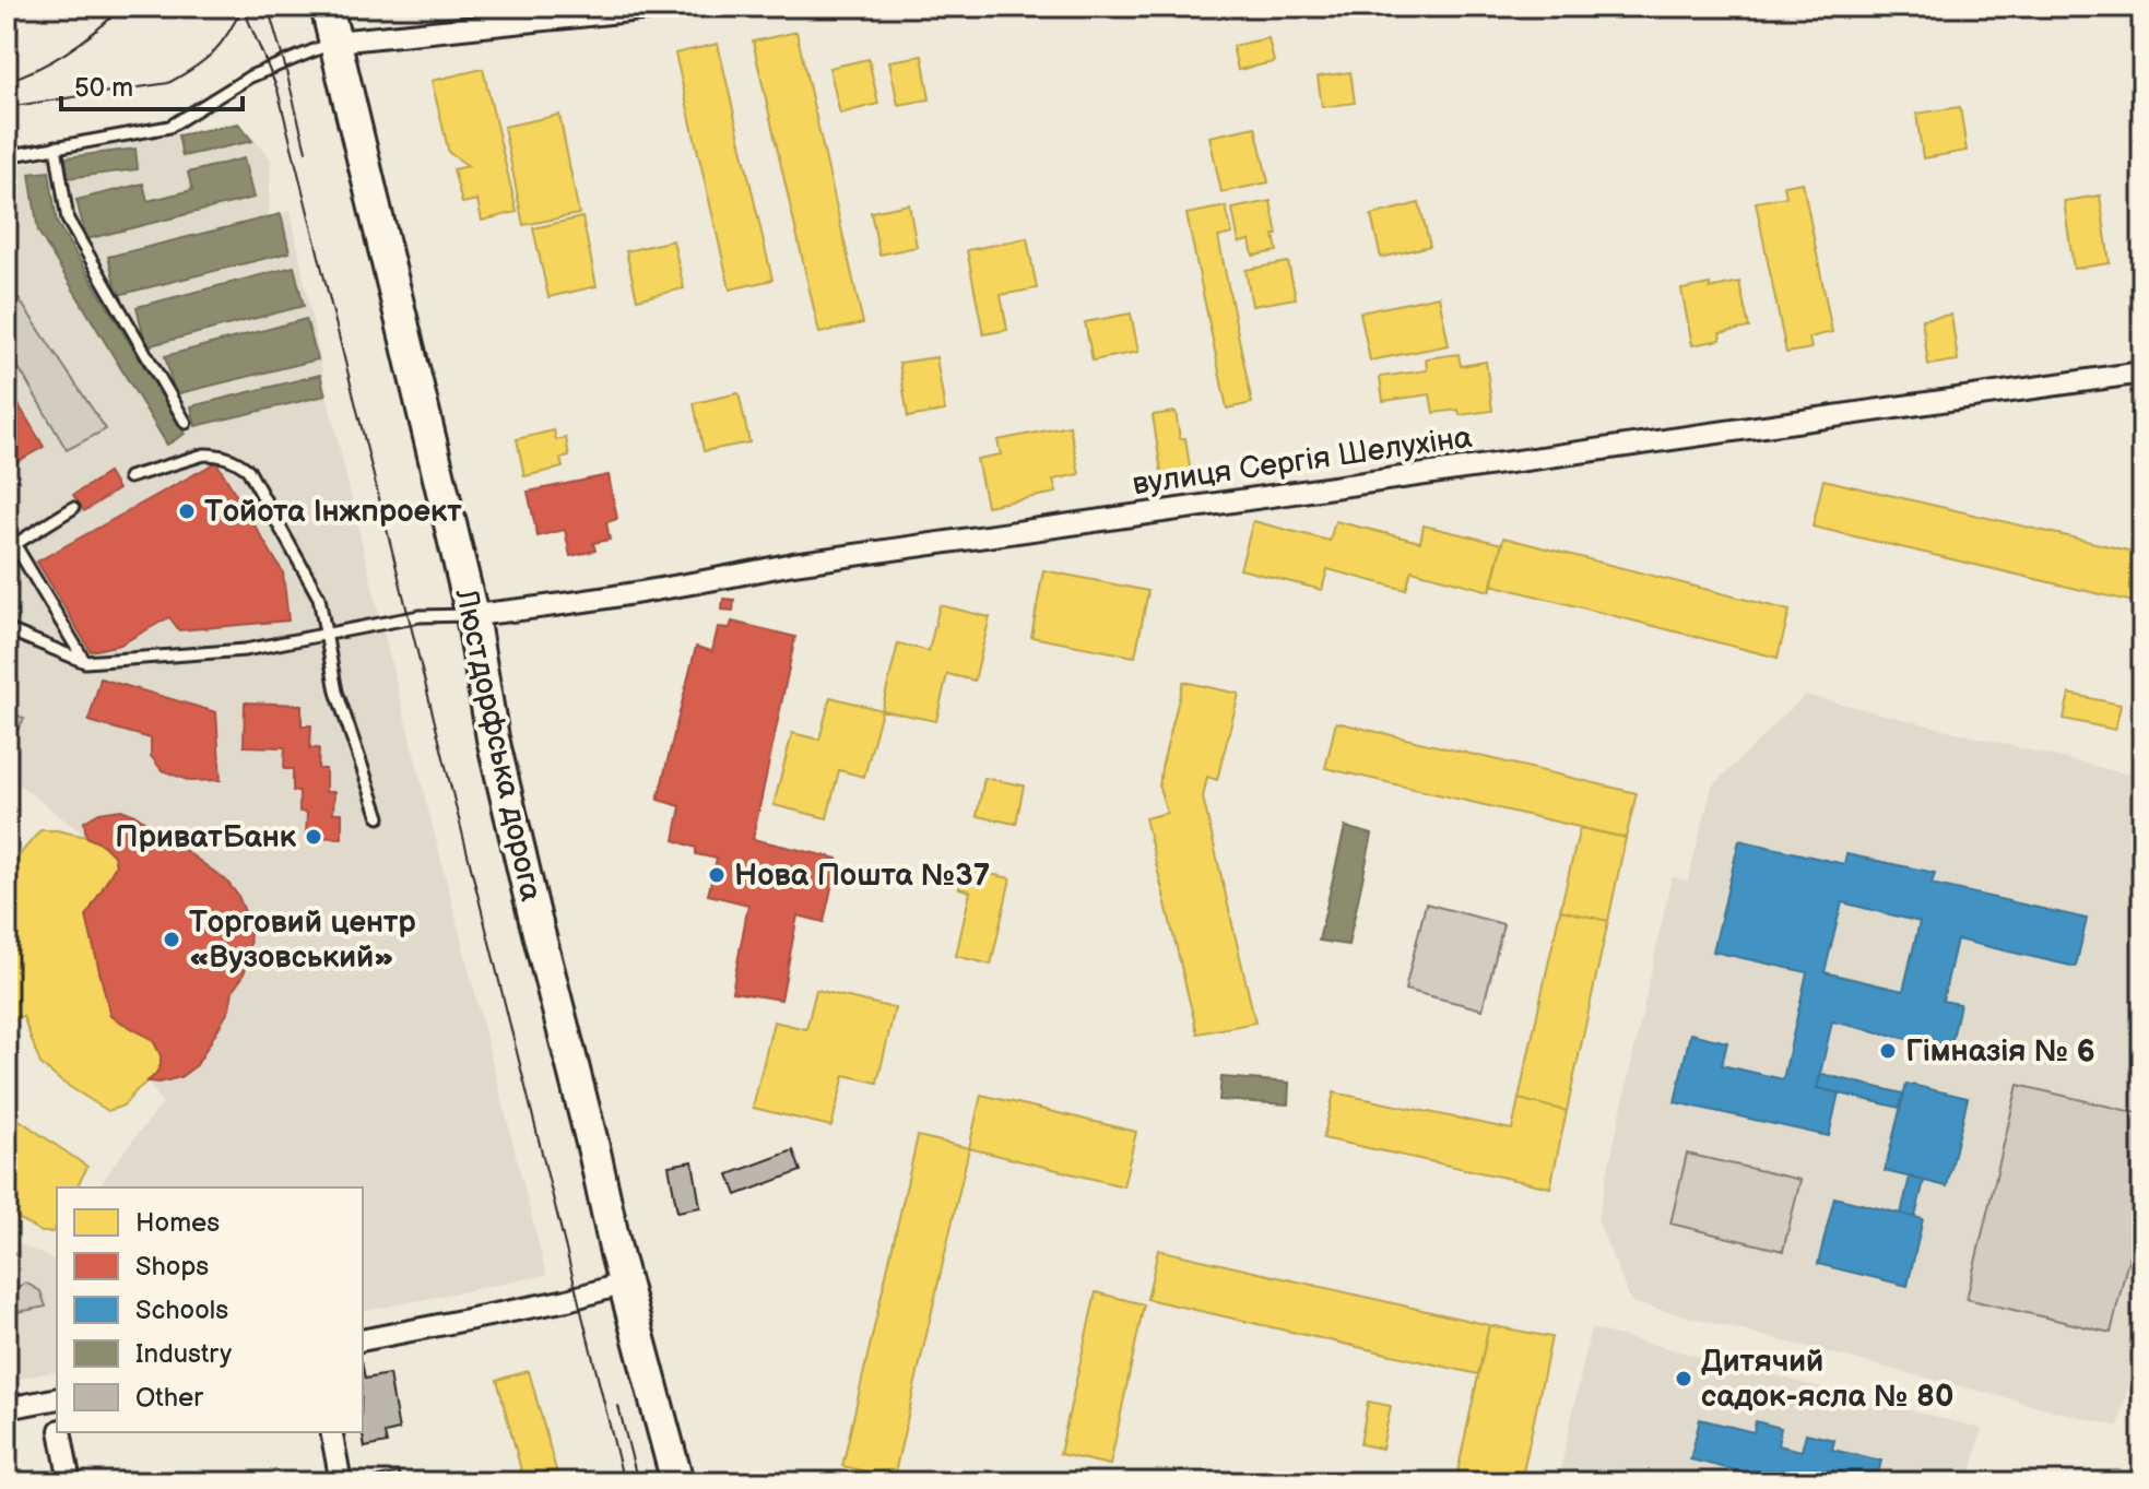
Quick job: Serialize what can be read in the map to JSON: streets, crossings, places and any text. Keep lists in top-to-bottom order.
{
  "streets": {
    "main road": ["Люстдорфська дорога"],
    "street": ["вулиця Сергія Шелухіна"]
  },
  "crossings": [
    ["вулиця Сергія Шелухіна", "Люстдорфська дорога"]
  ],
  "places": [
    "Тойота Інжпроект",
    "ПриватБанк",
    "Нова Пошта №37",
    "Торговий центр «Вузовський»",
    "Гімназія № 6",
    "Дитячий садок-ясла № 80"
  ],
  "legend": [
    "Homes",
    "Shops",
    "Schools",
    "Industry",
    "Other"
  ],
  "scale_bar": "50 m"
}
